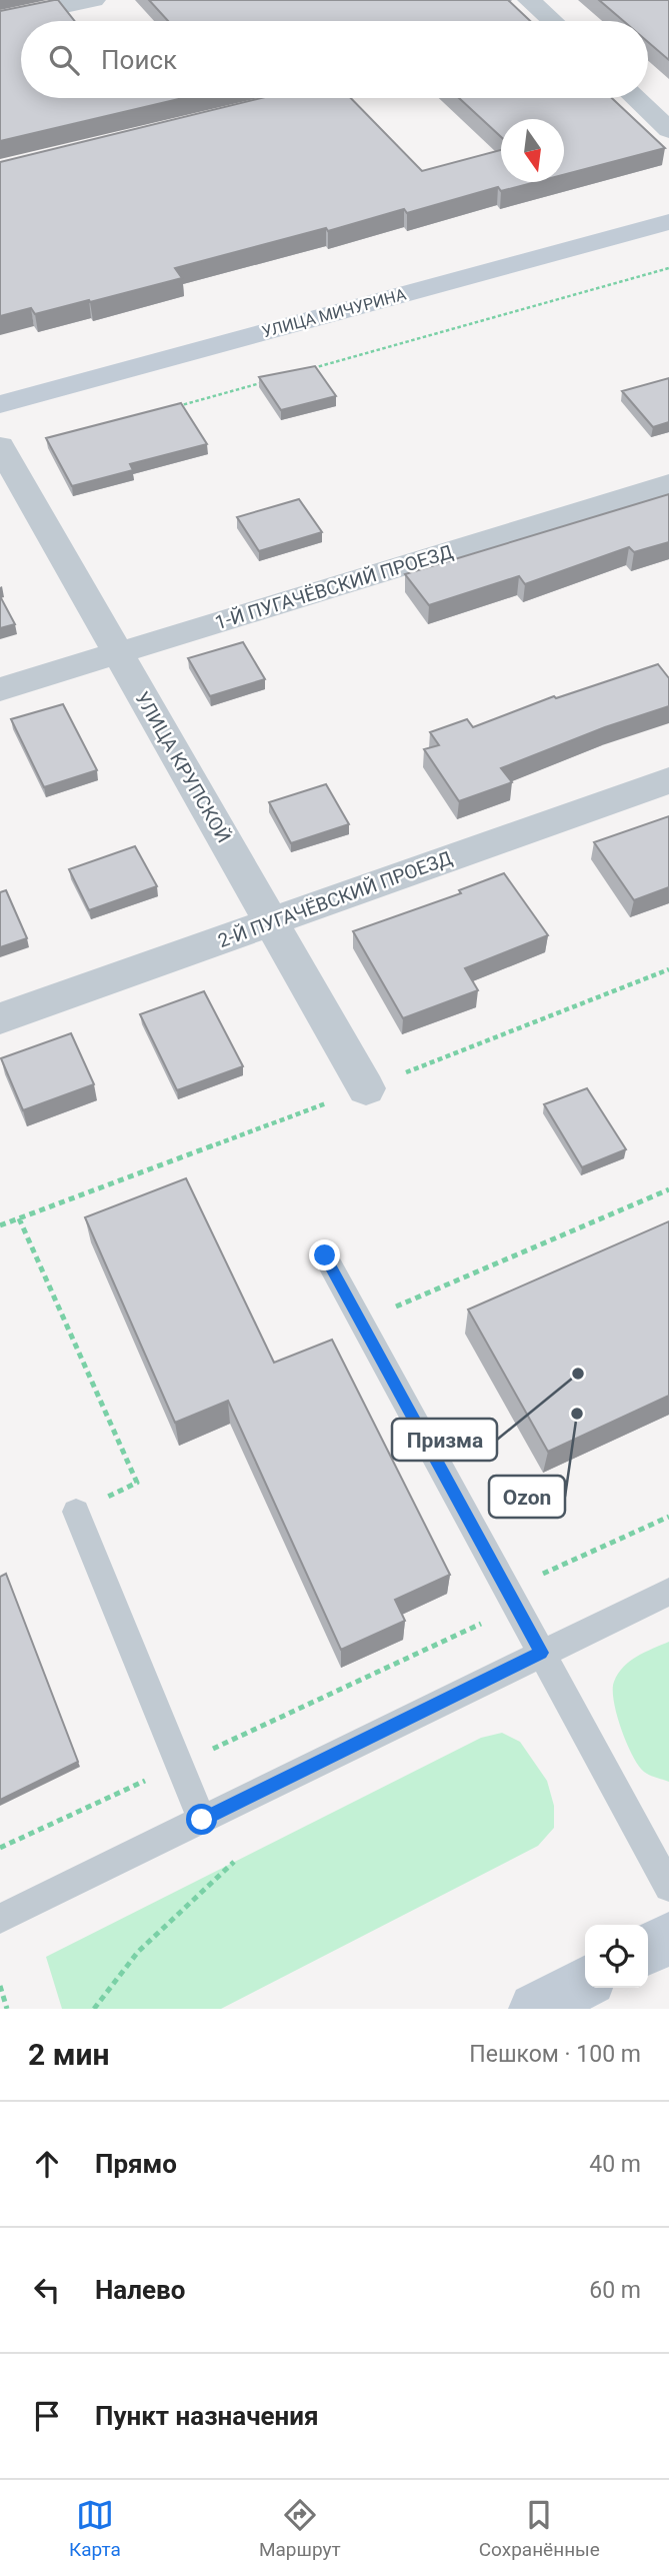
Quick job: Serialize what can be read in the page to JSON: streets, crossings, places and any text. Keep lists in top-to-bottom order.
{
  "streets": {
    "main road": ["УЛИЦА МИЧУРИНА"],
    "street": ["1-Й ПУГАЧЁВСКИЙ ПРОЕЗД", "УЛИЦА КРУПСКОЙ", "2-Й ПУГАЧЁВСКИЙ ПРОЕЗД"]
  },
  "crossings": [
    ["1-Й ПУГАЧЁВСКИЙ ПРОЕЗД", "УЛИЦА КРУПСКОЙ"],
    ["УЛИЦА КРУПСКОЙ", "2-Й ПУГАЧЁВСКИЙ ПРОЕЗД"]
  ],
  "places": ["Призма", "Ozon"],
  "north": "bottom",
  "page": {
    "search": "Поиск",
    "heading": ["2 мин", "Пешком · 100 m"],
    "list": [
      ["Прямо", "40 m"],
      ["Налево", "60 m"],
      "Пункт назначения"
    ],
    "nav": ["Карта", "Маршрут", "Сохранённые"]
  }
}
